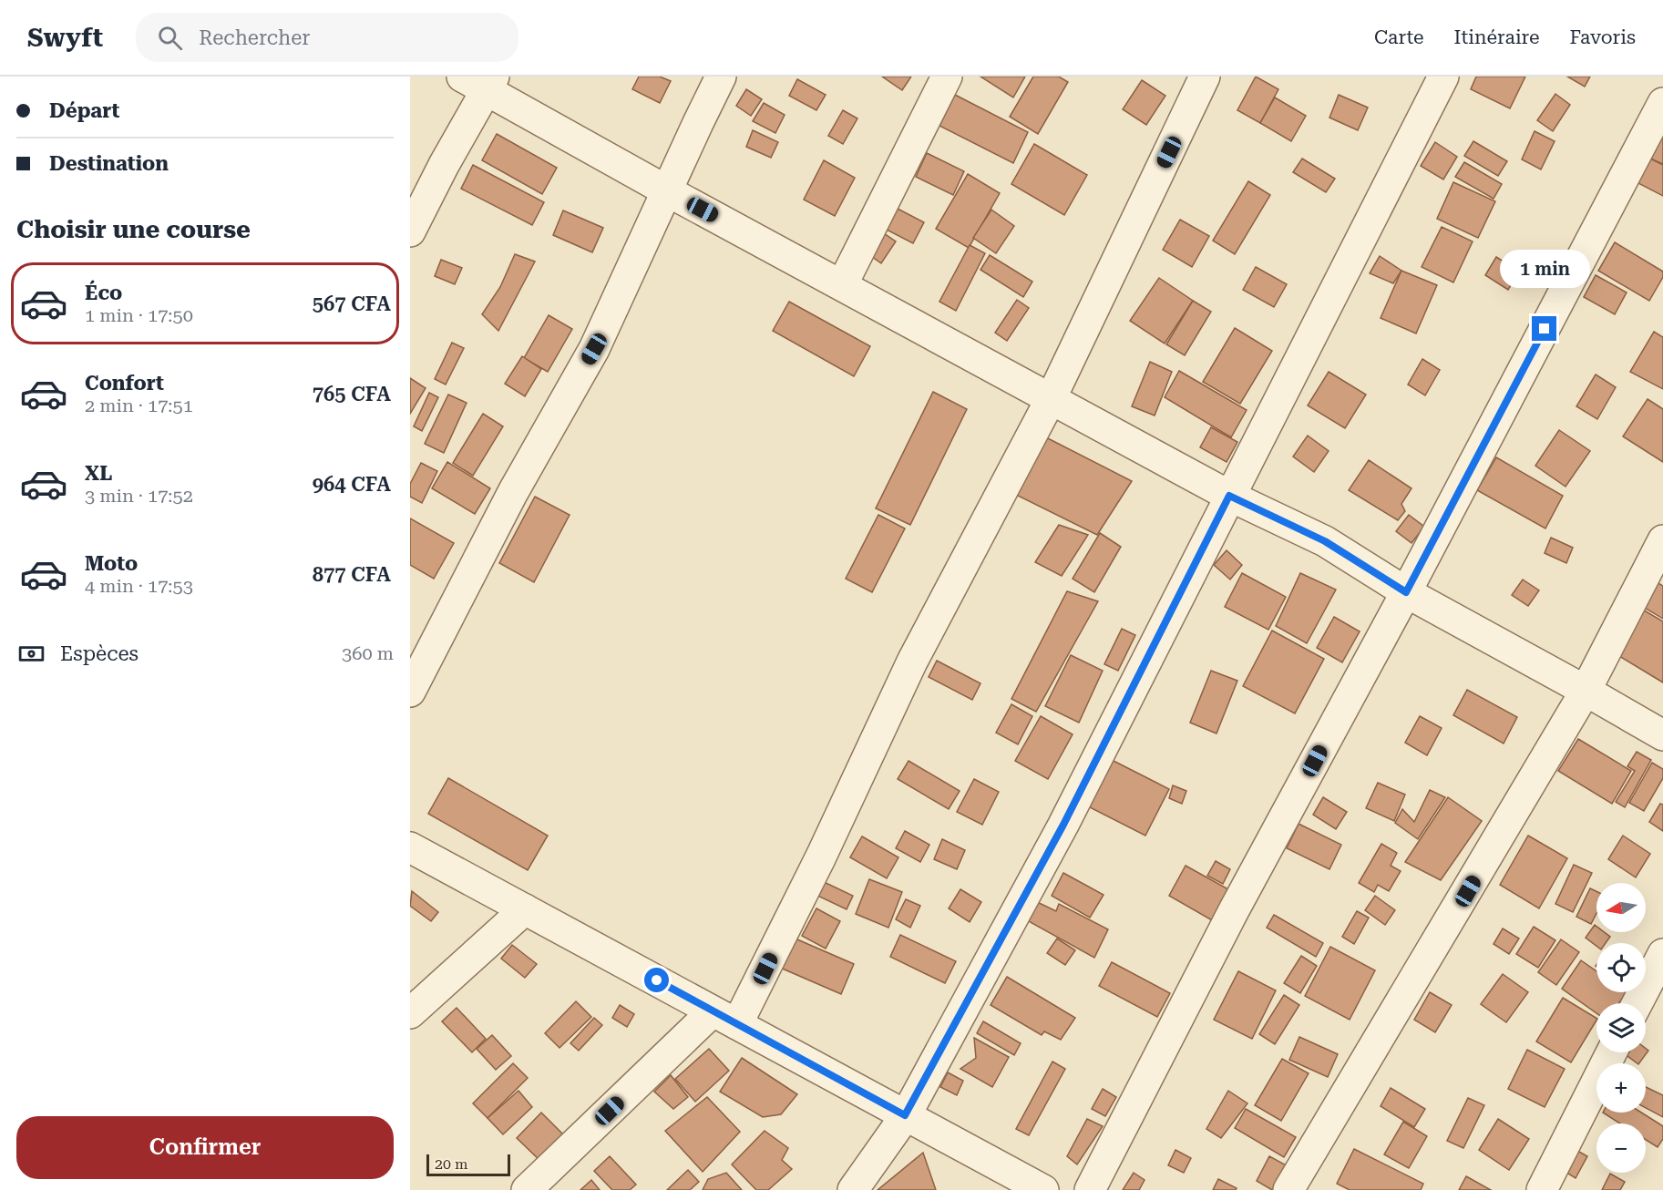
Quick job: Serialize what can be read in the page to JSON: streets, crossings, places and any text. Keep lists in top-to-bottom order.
{
  "scale_bar": "20 m",
  "north": "left",
  "page": {
    "header": "Swyft",
    "search": "Rechercher",
    "nav": ["Carte", "Itinéraire", "Favoris"],
    "banner": ["Départ", "Destination"],
    "heading": "Choisir une course",
    "bubble": "1 min",
    "list": [
      {
        "name": "Éco",
        "note": "1 min · 17:50",
        "value": "567 CFA"
      },
      {
        "name": "Confort",
        "note": "2 min · 17:51",
        "value": "765 CFA"
      },
      {
        "name": "XL",
        "note": "3 min · 17:52",
        "value": "964 CFA"
      },
      {
        "name": "Moto",
        "note": "4 min · 17:53",
        "value": "877 CFA"
      }
    ],
    "pay": ["Espèces", "360 m"],
    "map_buttons": ["+", "−"],
    "buttons": "Confirmer",
    "scale": "20 m"
  }
}
